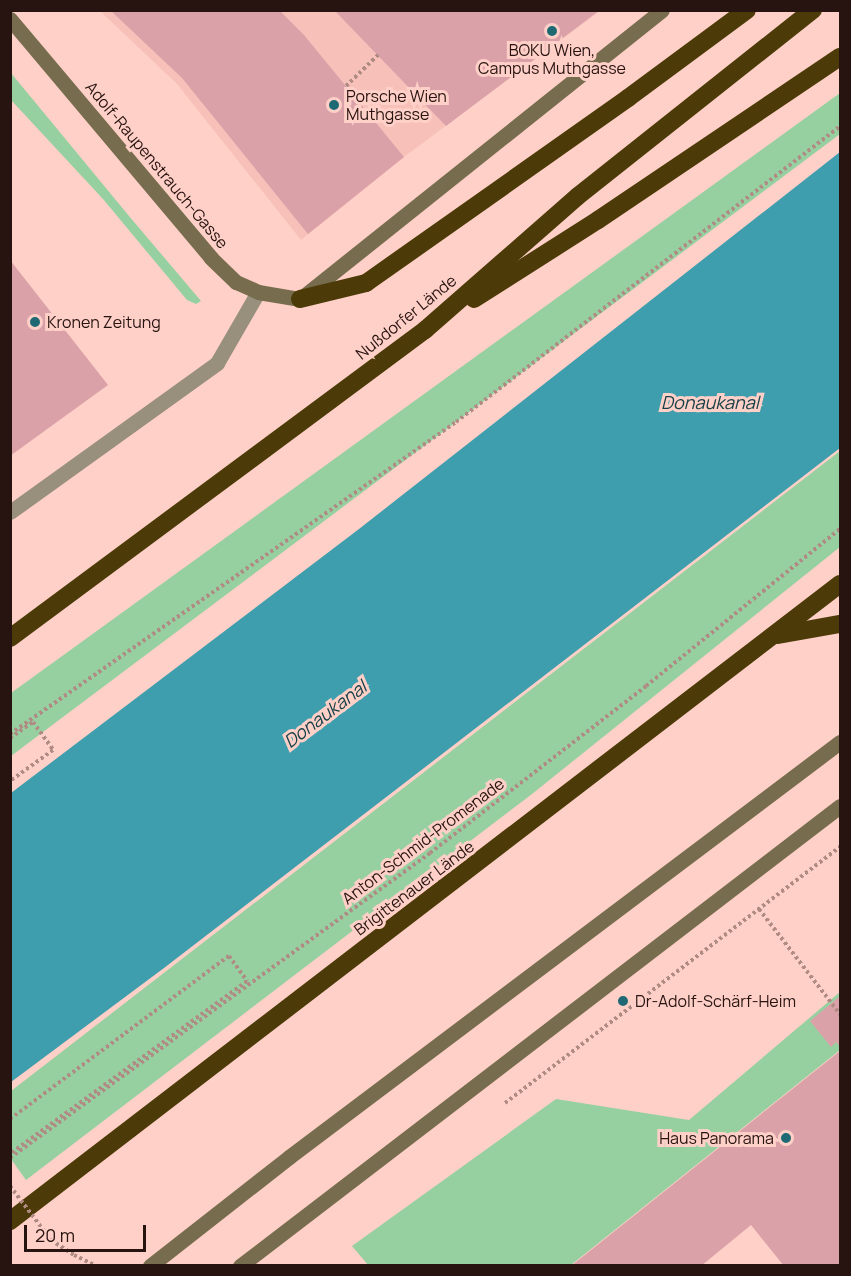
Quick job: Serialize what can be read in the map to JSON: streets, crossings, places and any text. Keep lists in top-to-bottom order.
{
  "streets": {
    "highway": ["Nußdorfer Lände", "Brigittenauer Lände"],
    "main road": ["Adolf-Raupenstrauch-Gasse"],
    "path": ["Anton-Schmid-Promenade"]
  },
  "water": ["Donaukanal"],
  "places": [
    "BOKU Wien, Campus Muthgasse",
    "Porsche Wien Muthgasse",
    "Kronen Zeitung",
    "Dr-Adolf-Schärf-Heim",
    "Haus Panorama"
  ],
  "scale_bar": "20 m"
}
